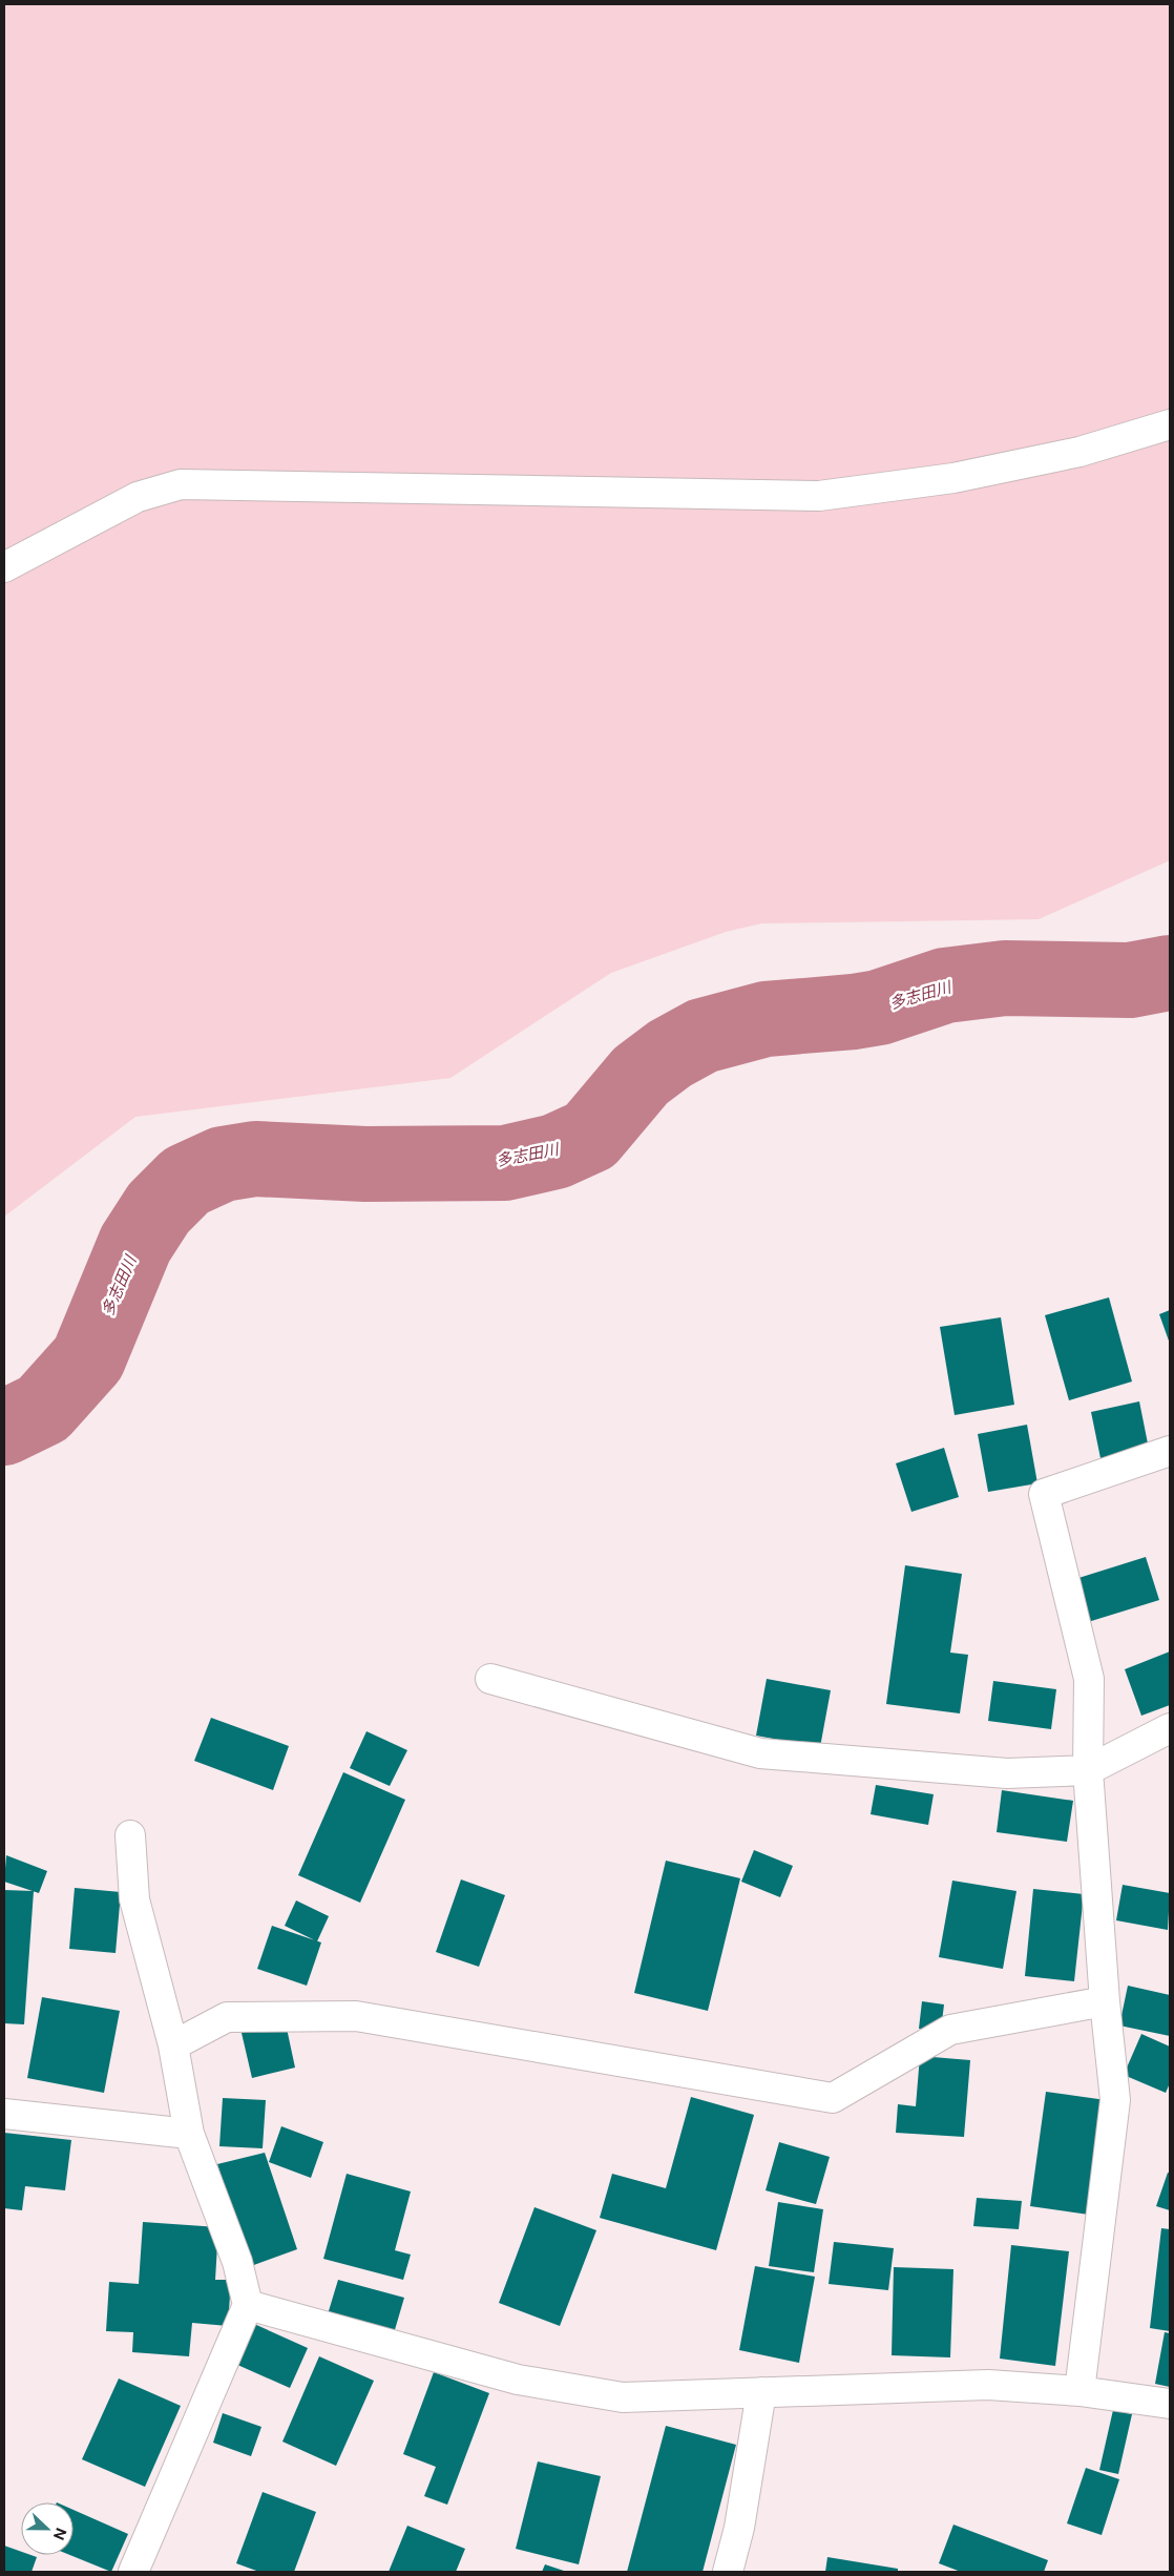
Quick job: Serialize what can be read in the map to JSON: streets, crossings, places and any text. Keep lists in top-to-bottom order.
{
  "water": ["多志田川"],
  "north": "right"
}
